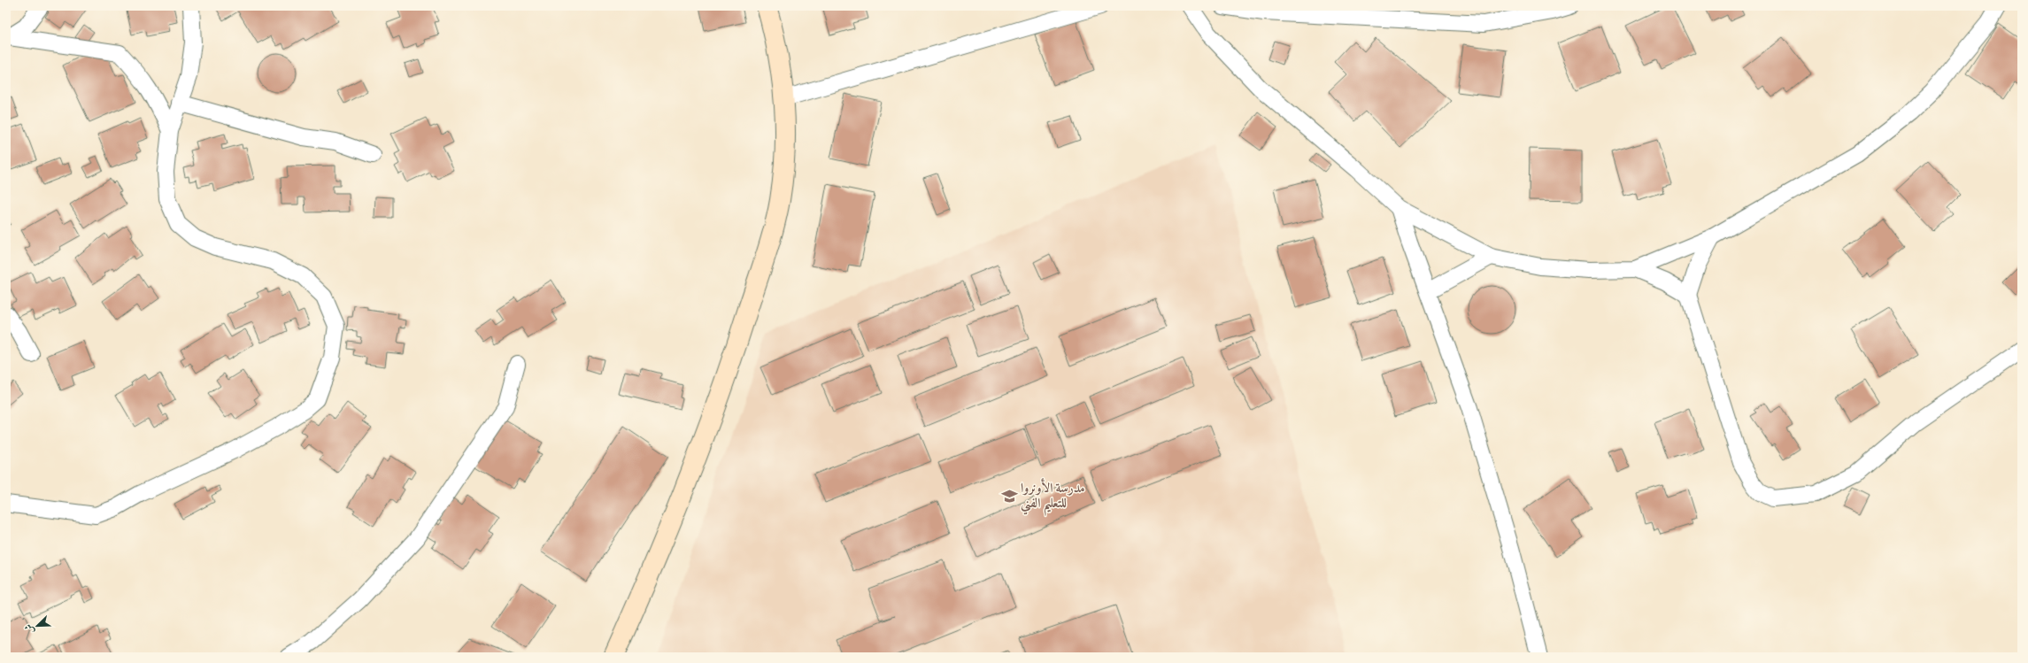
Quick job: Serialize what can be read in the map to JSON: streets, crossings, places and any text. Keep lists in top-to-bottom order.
{
  "places": {
    "school or university": ["مدرسة الأونروا للتعليم الفني"]
  },
  "north": "bottom left"
}
